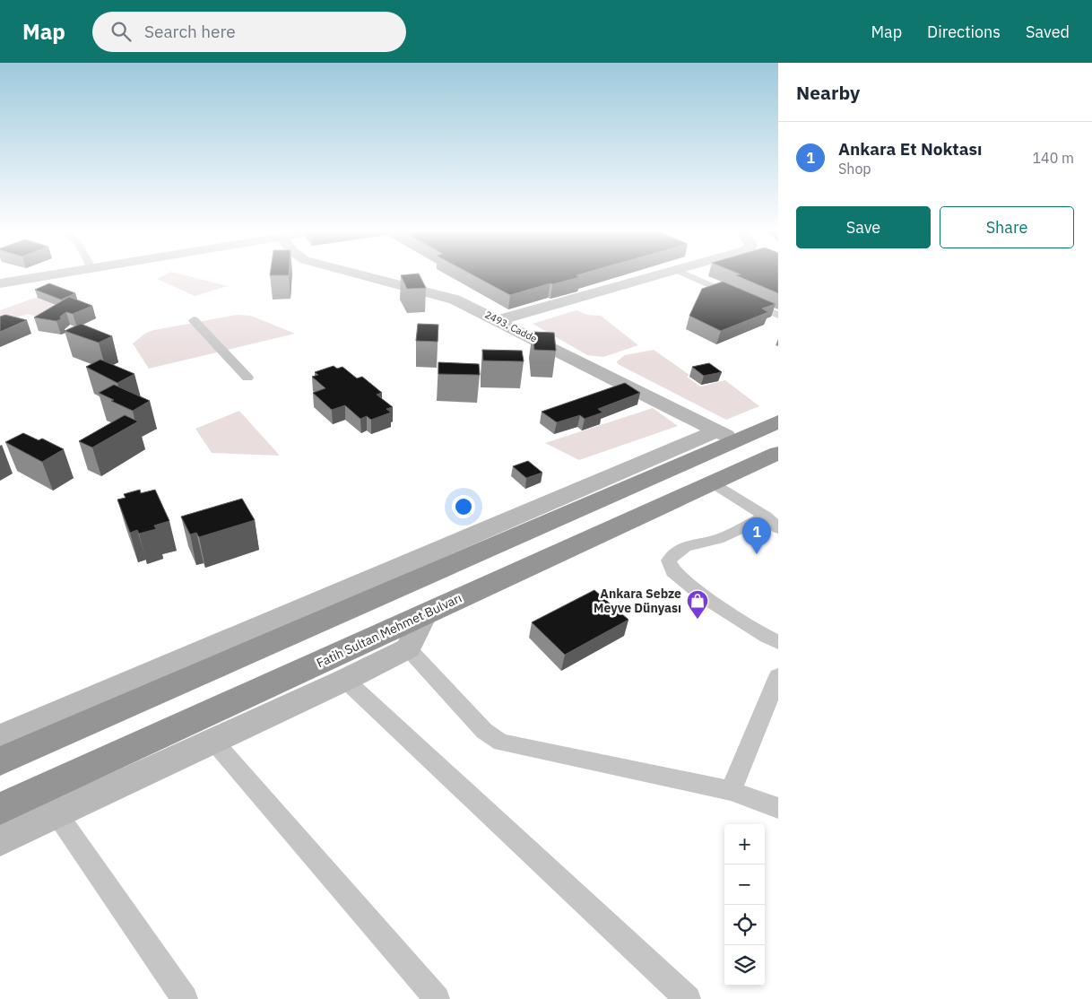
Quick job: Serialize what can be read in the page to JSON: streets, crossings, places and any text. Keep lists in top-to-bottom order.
{
  "streets": {
    "highway": ["Fatih Sultan Mehmet Bulvarı"],
    "street": ["2493. Cadde"]
  },
  "places": {
    "shop": ["Ankara Sebze Meyve Dünyası"]
  },
  "page": {
    "header": "Map",
    "search": "Search here",
    "nav": ["Map", "Directions", "Saved"],
    "heading": "Nearby",
    "list": [
      {
        "mark": "1",
        "name": "Ankara Et Noktası",
        "note": "Shop",
        "value": "140 m"
      }
    ],
    "buttons": ["Save", "Share"],
    "pins": "1",
    "map_buttons": ["+", "−"]
  }
}
